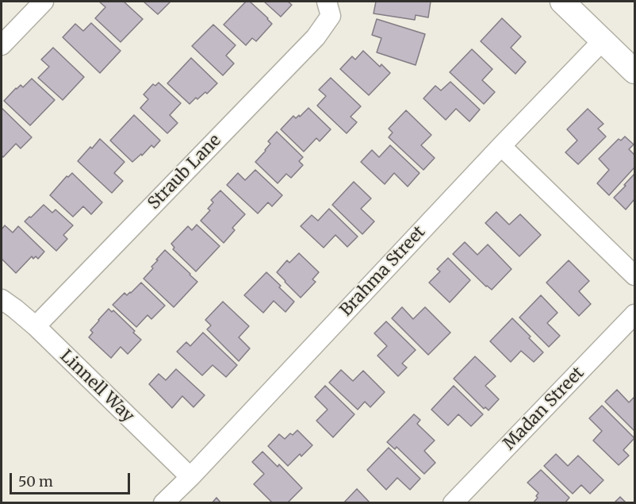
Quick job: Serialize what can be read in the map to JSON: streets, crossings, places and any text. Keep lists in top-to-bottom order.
{
  "streets": {
    "street": [
      "Straub Lane",
      "Brahma Street",
      "Linnell Way",
      "Madan Street"
    ]
  },
  "crossings": [
    ["Straub Lane", "Linnell Way"],
    ["Brahma Street", "Linnell Way"]
  ],
  "scale_bar": "50 m"
}
